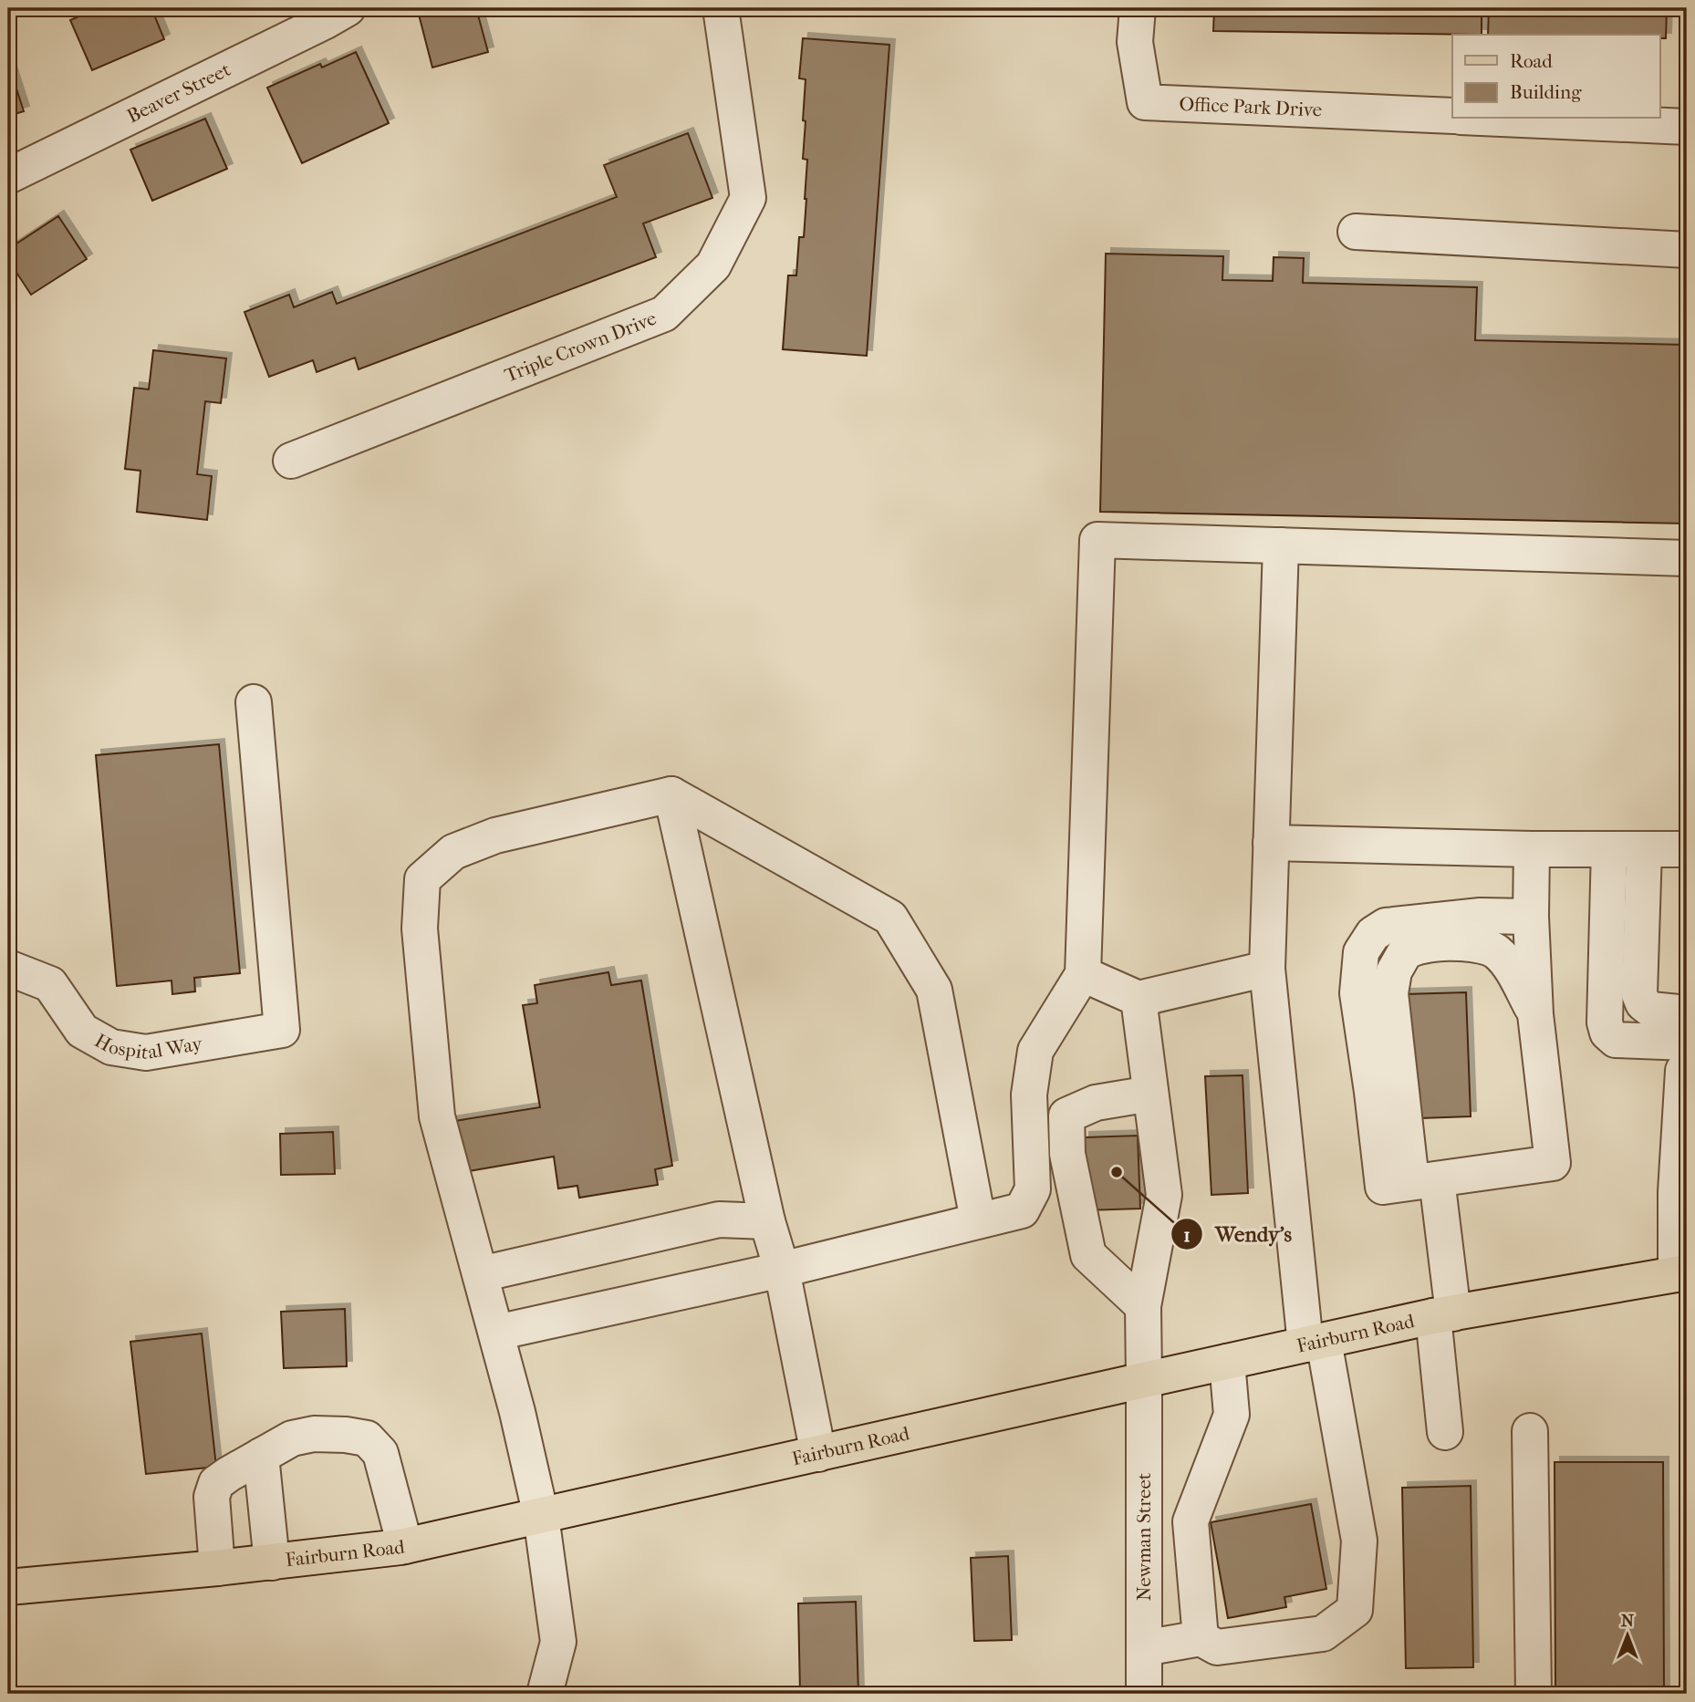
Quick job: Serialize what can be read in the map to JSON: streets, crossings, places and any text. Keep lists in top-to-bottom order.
{
  "streets": {
    "main road": ["Fairburn Road"],
    "street": [
      "Beaver Street",
      "Office Park Drive",
      "Triple Crown Drive",
      "Hospital Way",
      "Newman Street"
    ]
  },
  "crossings": [
    ["Fairburn Road", "Newman Street"]
  ],
  "places": ["Wendy's"],
  "legend": ["Road", "Building"],
  "north": "top"
}
